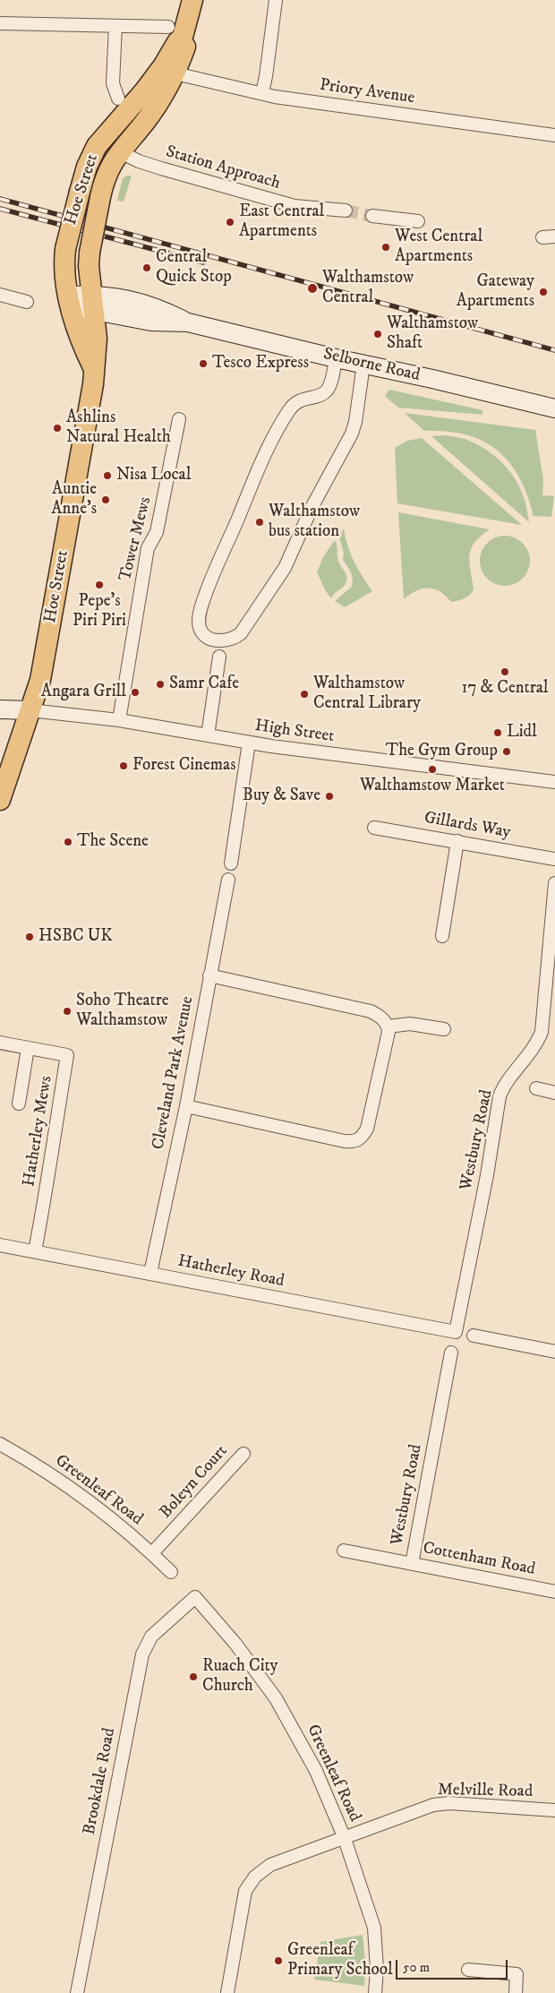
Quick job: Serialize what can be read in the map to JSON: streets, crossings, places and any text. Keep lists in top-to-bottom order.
{
  "streets": {
    "main road": ["Hoe Street"],
    "street": [
      "Priory Avenue",
      "Station Approach",
      "Selborne Road",
      "Tower Mews",
      "High Street",
      "Gillards Way",
      "Cleveland Park Avenue",
      "Hatherley Mews",
      "Westbury Road",
      "Hatherley Road",
      "Boleyn Court",
      "Greenleaf Road",
      "Cottenham Road",
      "Brookdale Road",
      "Melville Road"
    ]
  },
  "crossings": [
    ["Priory Avenue", "Hoe Street"],
    ["Station Approach", "Hoe Street"],
    ["Hoe Street", "Selborne Road"],
    ["Hoe Street", "High Street"],
    ["Tower Mews", "High Street"],
    ["Cleveland Park Avenue", "Hatherley Road"],
    ["Hatherley Mews", "Hatherley Road"],
    ["Westbury Road", "Hatherley Road"],
    ["Westbury Road", "Cottenham Road"],
    ["Boleyn Court", "Greenleaf Road"],
    ["Greenleaf Road", "Brookdale Road"],
    ["Greenleaf Road", "Melville Road"]
  ],
  "places": [
    "East Central Apartments",
    "West Central Apartments",
    "Central Quick Stop",
    "Walthamstow Central",
    "Gateway Apartments",
    "Walthamstow Shaft",
    "Tesco Express",
    "Ashlins Natural Health",
    "Nisa Local",
    "Auntie Anne's",
    "Walthamstow bus station",
    "Pepe's Piri Piri",
    "17 & Central",
    "Samr Cafe",
    "Angara Grill",
    "Walthamstow Central Library",
    "Lidl",
    "The Gym Group",
    "Forest Cinemas",
    "Walthamstow Market",
    "Buy & Save",
    "The Scene",
    "HSBC UK",
    "Soho Theatre Walthamstow",
    "Ruach City Church",
    "Greenleaf Primary School"
  ],
  "scale_bar": "50 m"
}
